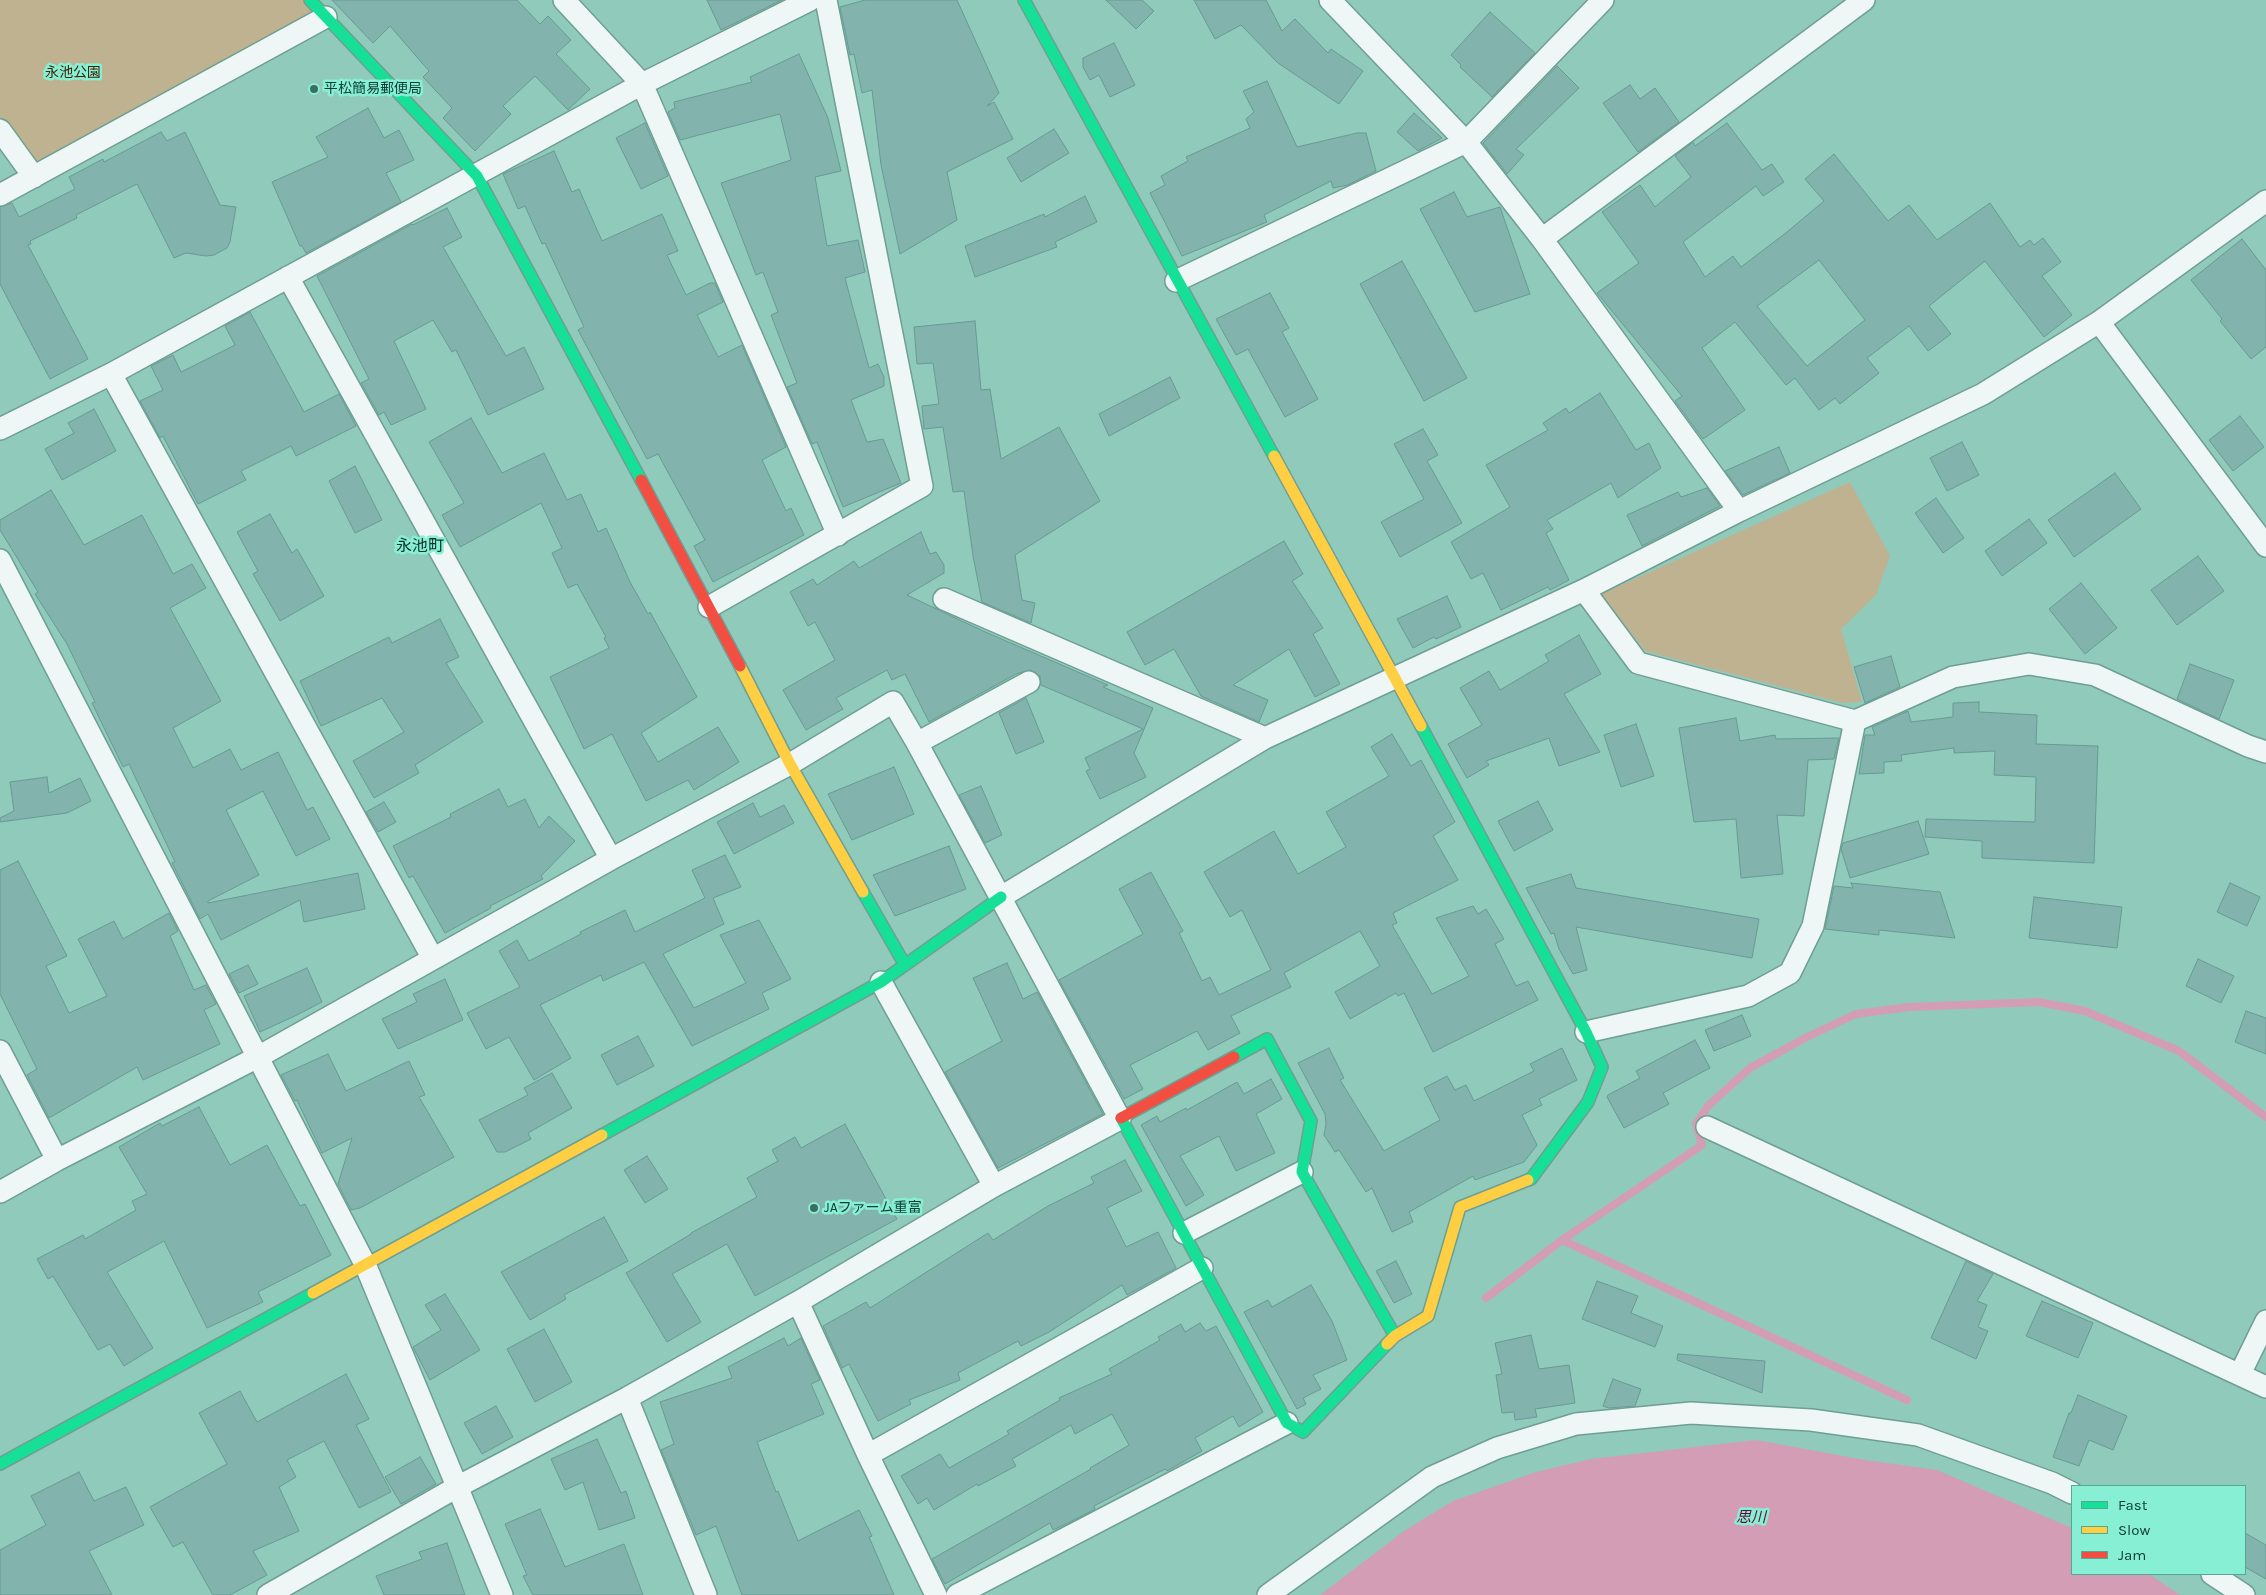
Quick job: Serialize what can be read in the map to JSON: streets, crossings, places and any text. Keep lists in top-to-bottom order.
{
  "districts": ["永池町"],
  "water": ["思川"],
  "parks": ["永池公園"],
  "places": ["平松簡易郵便局", "JAファーム重富"],
  "legend": ["Fast", "Slow", "Jam"]
}
